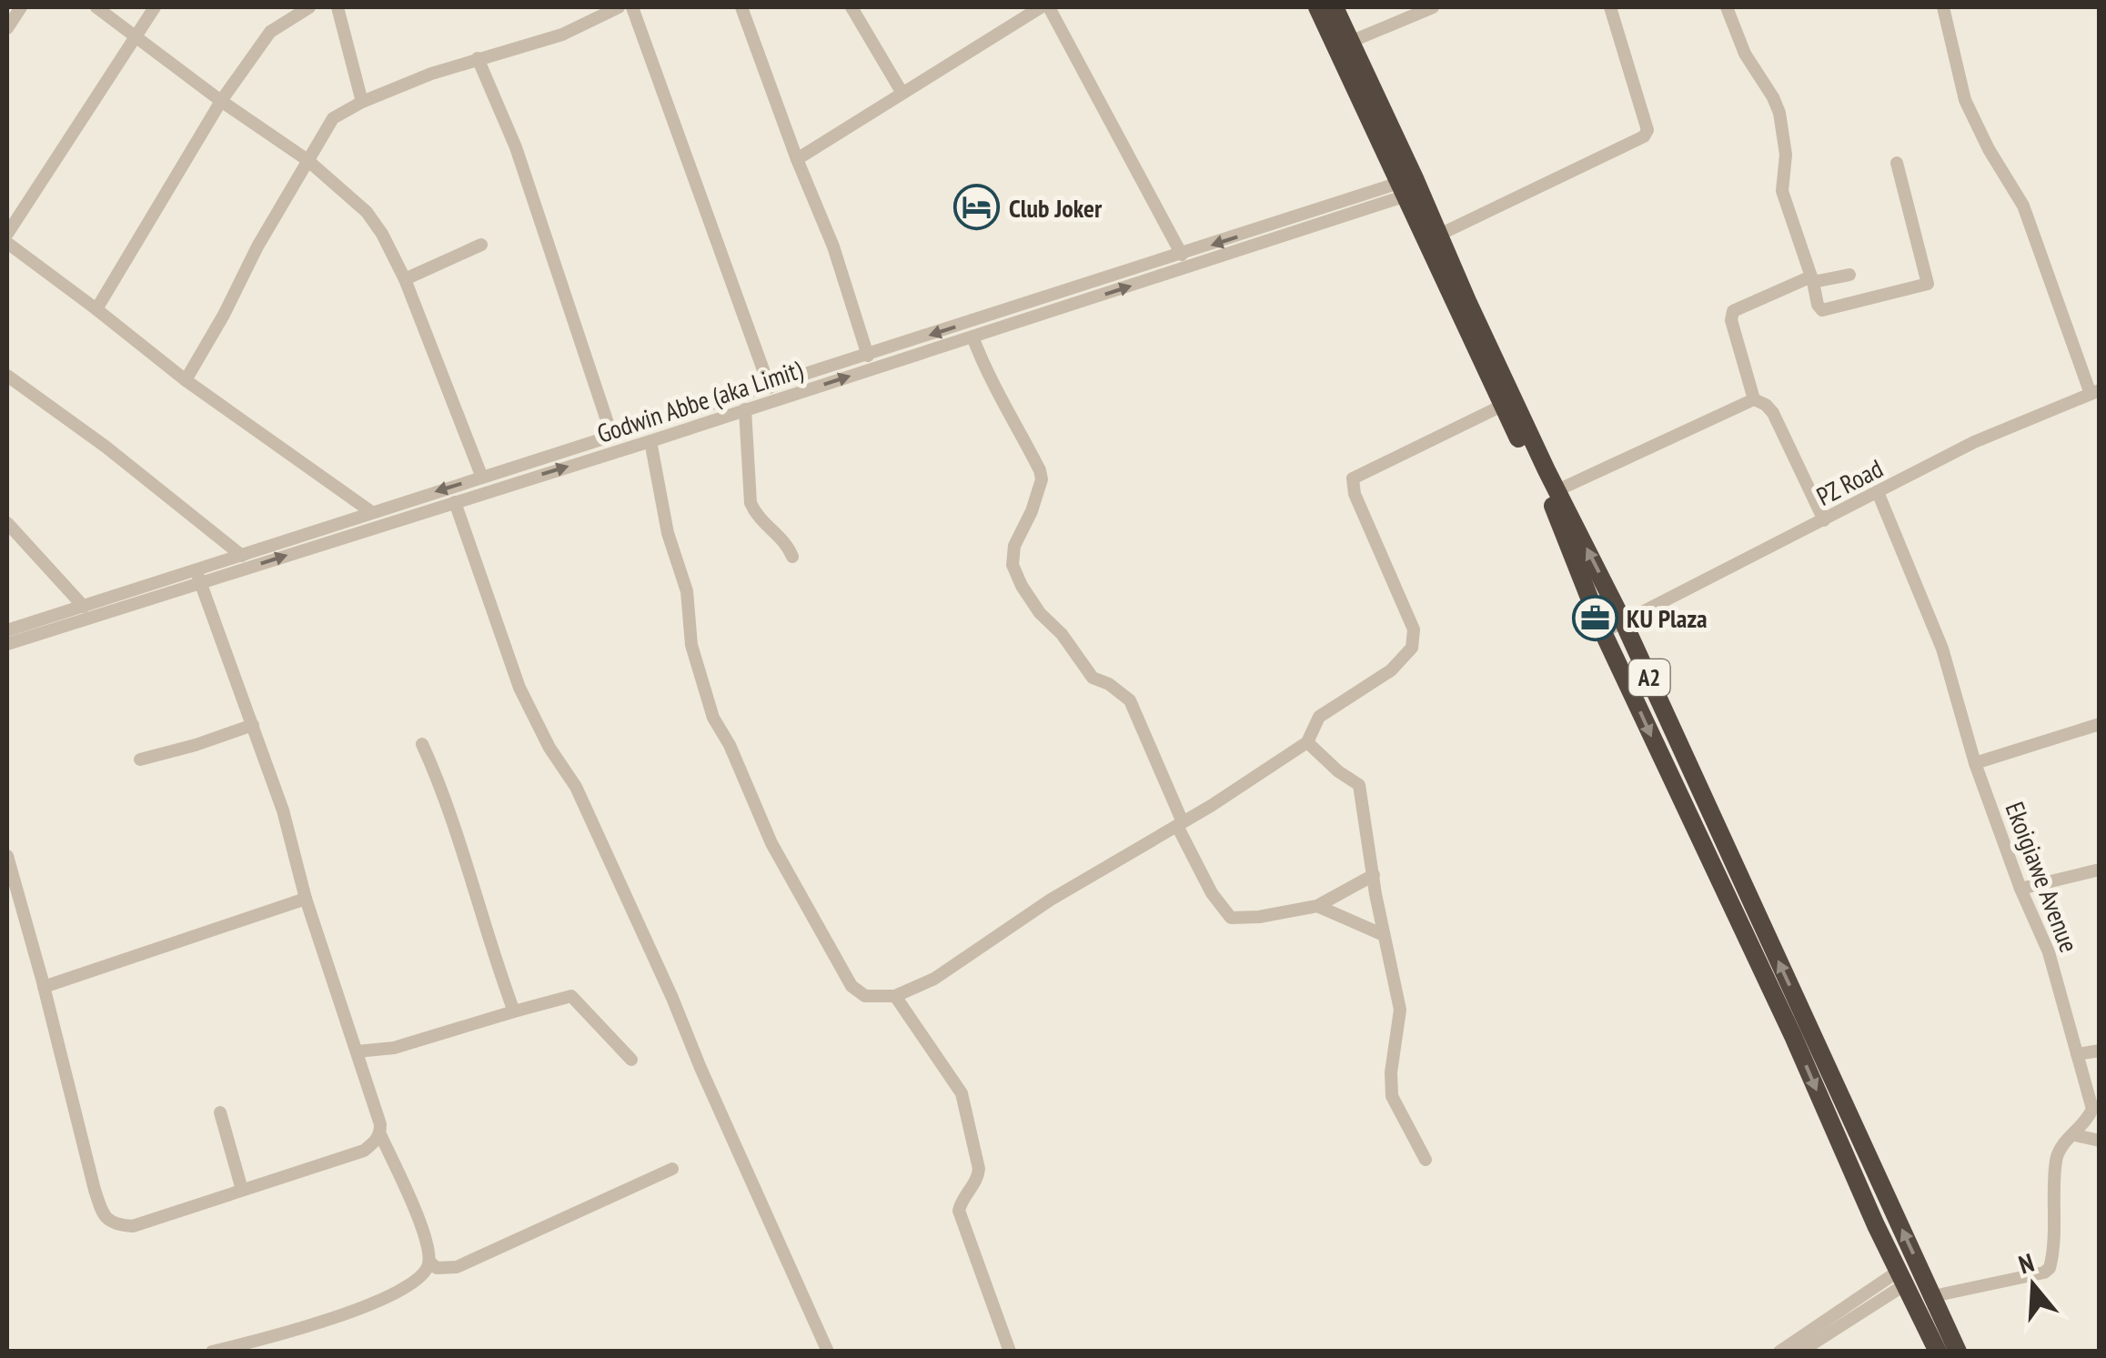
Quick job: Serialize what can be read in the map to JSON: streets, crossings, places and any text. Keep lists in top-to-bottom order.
{
  "streets": {
    "highway": ["A2"],
    "street": ["Godwin Abbe (aka Limit)", "PZ Road", "Ekoigiawe Avenue"]
  },
  "crossings": [
    ["Godwin Abbe (aka Limit)", "A2"],
    ["PZ Road", "A2"],
    ["PZ Road", "Ekoigiawe Avenue"],
    ["A2", "Ekoigiawe Avenue"]
  ],
  "places": {
    "hotel": ["Club Joker"],
    "office": ["KU Plaza"]
  },
  "north": "top"
}
